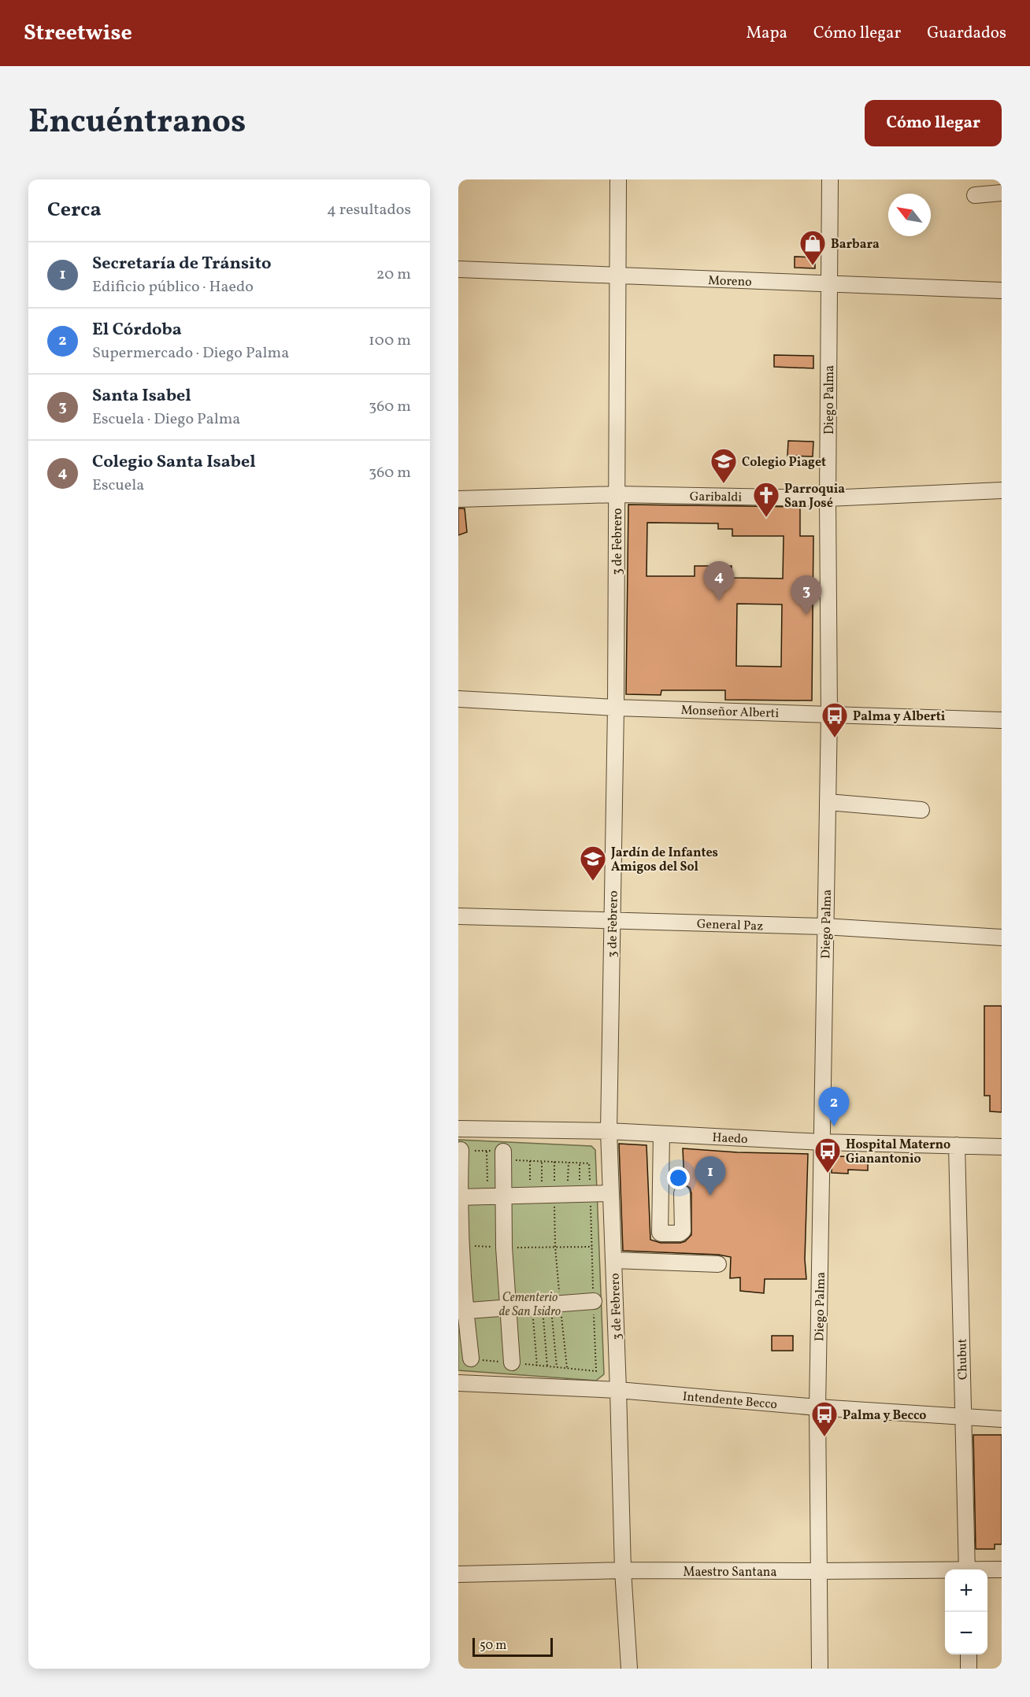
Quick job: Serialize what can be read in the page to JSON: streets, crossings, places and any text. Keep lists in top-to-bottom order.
{
  "streets": {
    "street": [
      "Moreno",
      "Diego Palma",
      "Garibaldi",
      "3 de Febrero",
      "Monseñor Alberti",
      "General Paz",
      "Haedo",
      "Chubut",
      "Intendente Becco",
      "Maestro Santana"
    ]
  },
  "crossings": [
    ["Moreno", "Diego Palma"],
    ["Moreno", "3 de Febrero"],
    ["Diego Palma", "Garibaldi"],
    ["Diego Palma", "Monseñor Alberti"],
    ["Diego Palma", "General Paz"],
    ["Diego Palma", "Haedo"],
    ["Diego Palma", "Intendente Becco"],
    ["Diego Palma", "Maestro Santana"],
    ["Garibaldi", "3 de Febrero"],
    ["3 de Febrero", "Monseñor Alberti"],
    ["3 de Febrero", "General Paz"],
    ["3 de Febrero", "Haedo"],
    ["3 de Febrero", "Intendente Becco"],
    ["3 de Febrero", "Maestro Santana"],
    ["Haedo", "Chubut"],
    ["Chubut", "Intendente Becco"]
  ],
  "parks": ["Cementerio de San Isidro"],
  "places": {
    "shop": ["Barbara"],
    "school or university": ["Colegio Piaget", "Jardín de Infantes Amigos del Sol"],
    "church": ["Parroquia San José"],
    "bus stop": ["Palma y Alberti", "Hospital Materno Gianantonio", "Palma y Becco"]
  },
  "scale_bar": "50 m",
  "north": "top left",
  "page": {
    "header": "Streetwise",
    "nav": ["Mapa", "Cómo llegar", "Guardados"],
    "title": "Encuéntranos",
    "buttons": "Cómo llegar",
    "heading": ["Cerca", "4 resultados"],
    "list": [
      {
        "mark": "1",
        "name": "Secretaría de Tránsito",
        "note": "Edificio público · Haedo",
        "value": "20 m"
      },
      {
        "mark": "2",
        "name": "El Córdoba",
        "note": "Supermercado · Diego Palma",
        "value": "100 m"
      },
      {
        "mark": "3",
        "name": "Santa Isabel",
        "note": "Escuela · Diego Palma",
        "value": "360 m"
      },
      {
        "mark": "4",
        "name": "Colegio Santa Isabel",
        "note": "Escuela",
        "value": "360 m"
      }
    ],
    "pins": [
      "4",
      "3",
      "2",
      "1"
    ],
    "map_buttons": ["+", "−"],
    "scale": "50 m"
  }
}
